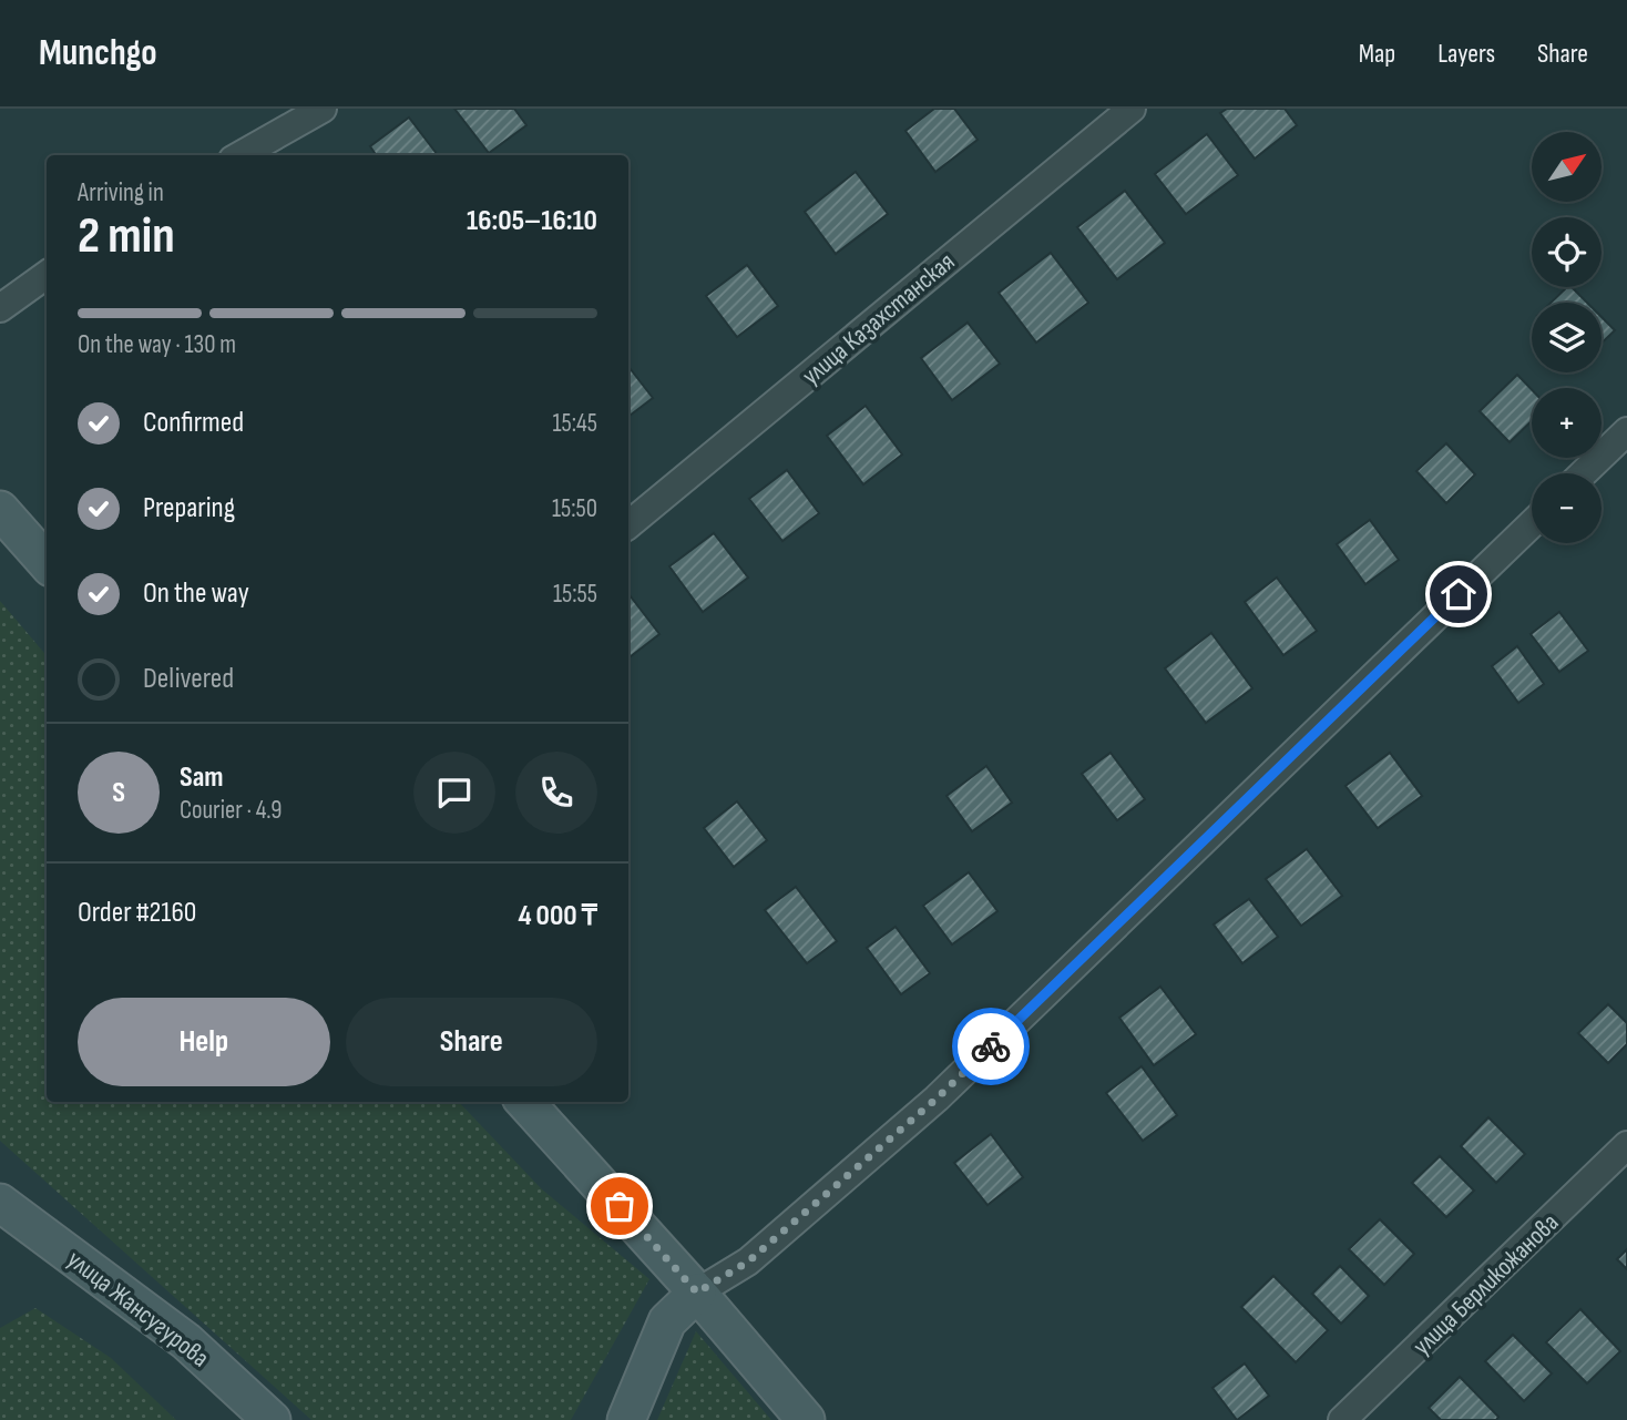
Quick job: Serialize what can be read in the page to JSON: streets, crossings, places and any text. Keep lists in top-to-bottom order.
{
  "streets": {
    "main road": ["улица Жансугурова"],
    "street": ["улица Казахстанская", "улица Берликожанова"]
  },
  "north": "top right",
  "page": {
    "header": "Munchgo",
    "nav": ["Map", "Layers", "Share"],
    "map_buttons": ["+", "−"],
    "heading": ["2 min", "Arriving in", "16:05–16:10"],
    "panel": [
      "Sam",
      "Courier · 4.9",
      "Order #2160",
      "4 000 ₸"
    ],
    "bar": "On the way · 130 m",
    "list": [
      ["Confirmed", "15:45"],
      ["Preparing", "15:50"],
      ["On the way", "15:55"],
      "Delivered"
    ],
    "round": "S",
    "buttons": ["Help", "Share"]
  }
}
